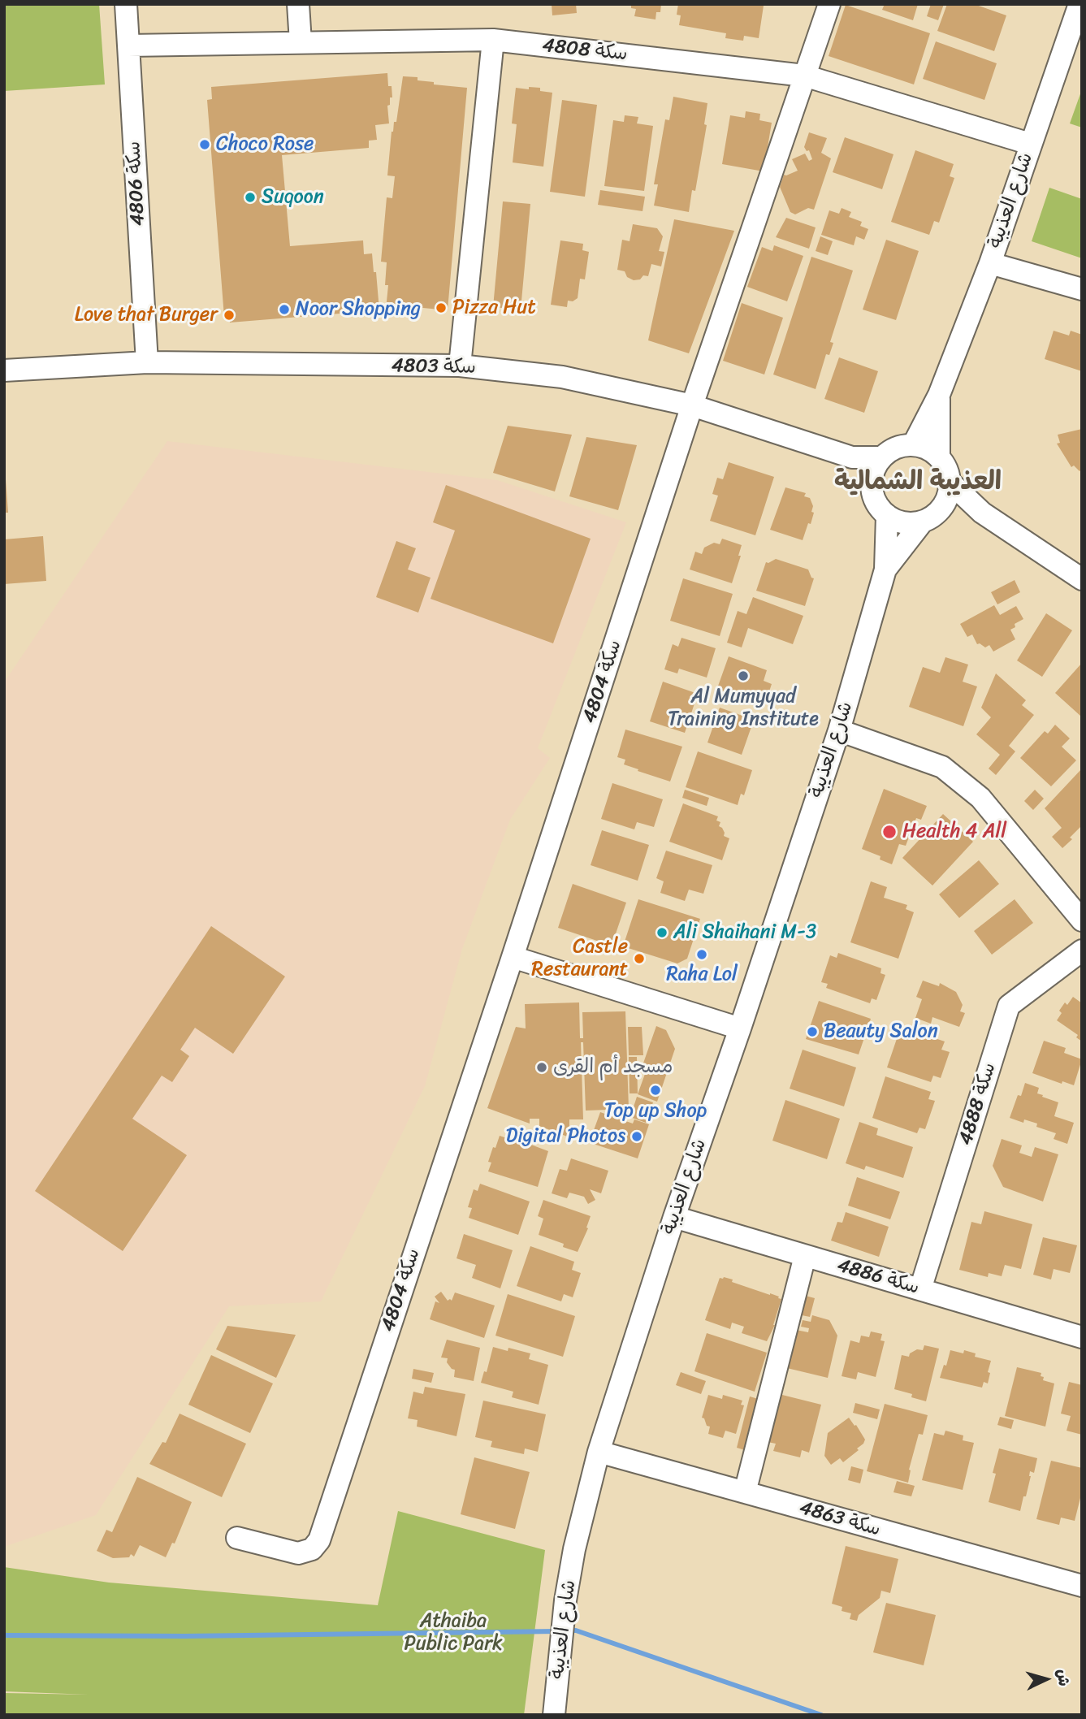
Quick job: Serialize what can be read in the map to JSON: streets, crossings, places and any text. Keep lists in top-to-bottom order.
{
  "streets": {
    "street": [
      "سكة 4808",
      "سكة 4806",
      "شارع العذيبة",
      "سكة 4803",
      "سكة 4804",
      "سكة 4888",
      "سكة 4886",
      "سكة 4863"
    ]
  },
  "crossings": [
    ["سكة 4808", "سكة 4806"],
    ["سكة 4808", "شارع العذيبة"],
    ["سكة 4808", "سكة 4804"],
    ["سكة 4806", "سكة 4803"],
    ["شارع العذيبة", "سكة 4803"],
    ["شارع العذيبة", "سكة 4886"],
    ["شارع العذيبة", "سكة 4863"],
    ["سكة 4803", "سكة 4804"],
    ["سكة 4888", "سكة 4886"]
  ],
  "districts": ["العذيبة الشمالية"],
  "parks": ["Athaiba Public Park"],
  "places": [
    "Choco Rose",
    "Suqoon",
    "Pizza Hut",
    "Noor Shopping",
    "Love that Burger",
    "Al Mumyyad Training Institute",
    "Health 4 All",
    "Ali Shaihani M-3",
    "Raha Lol",
    "Castle Restaurant",
    "Beauty Salon",
    "مسجد أم القرى",
    "Top up Shop",
    "Digital Photos"
  ],
  "north": "right"
}
